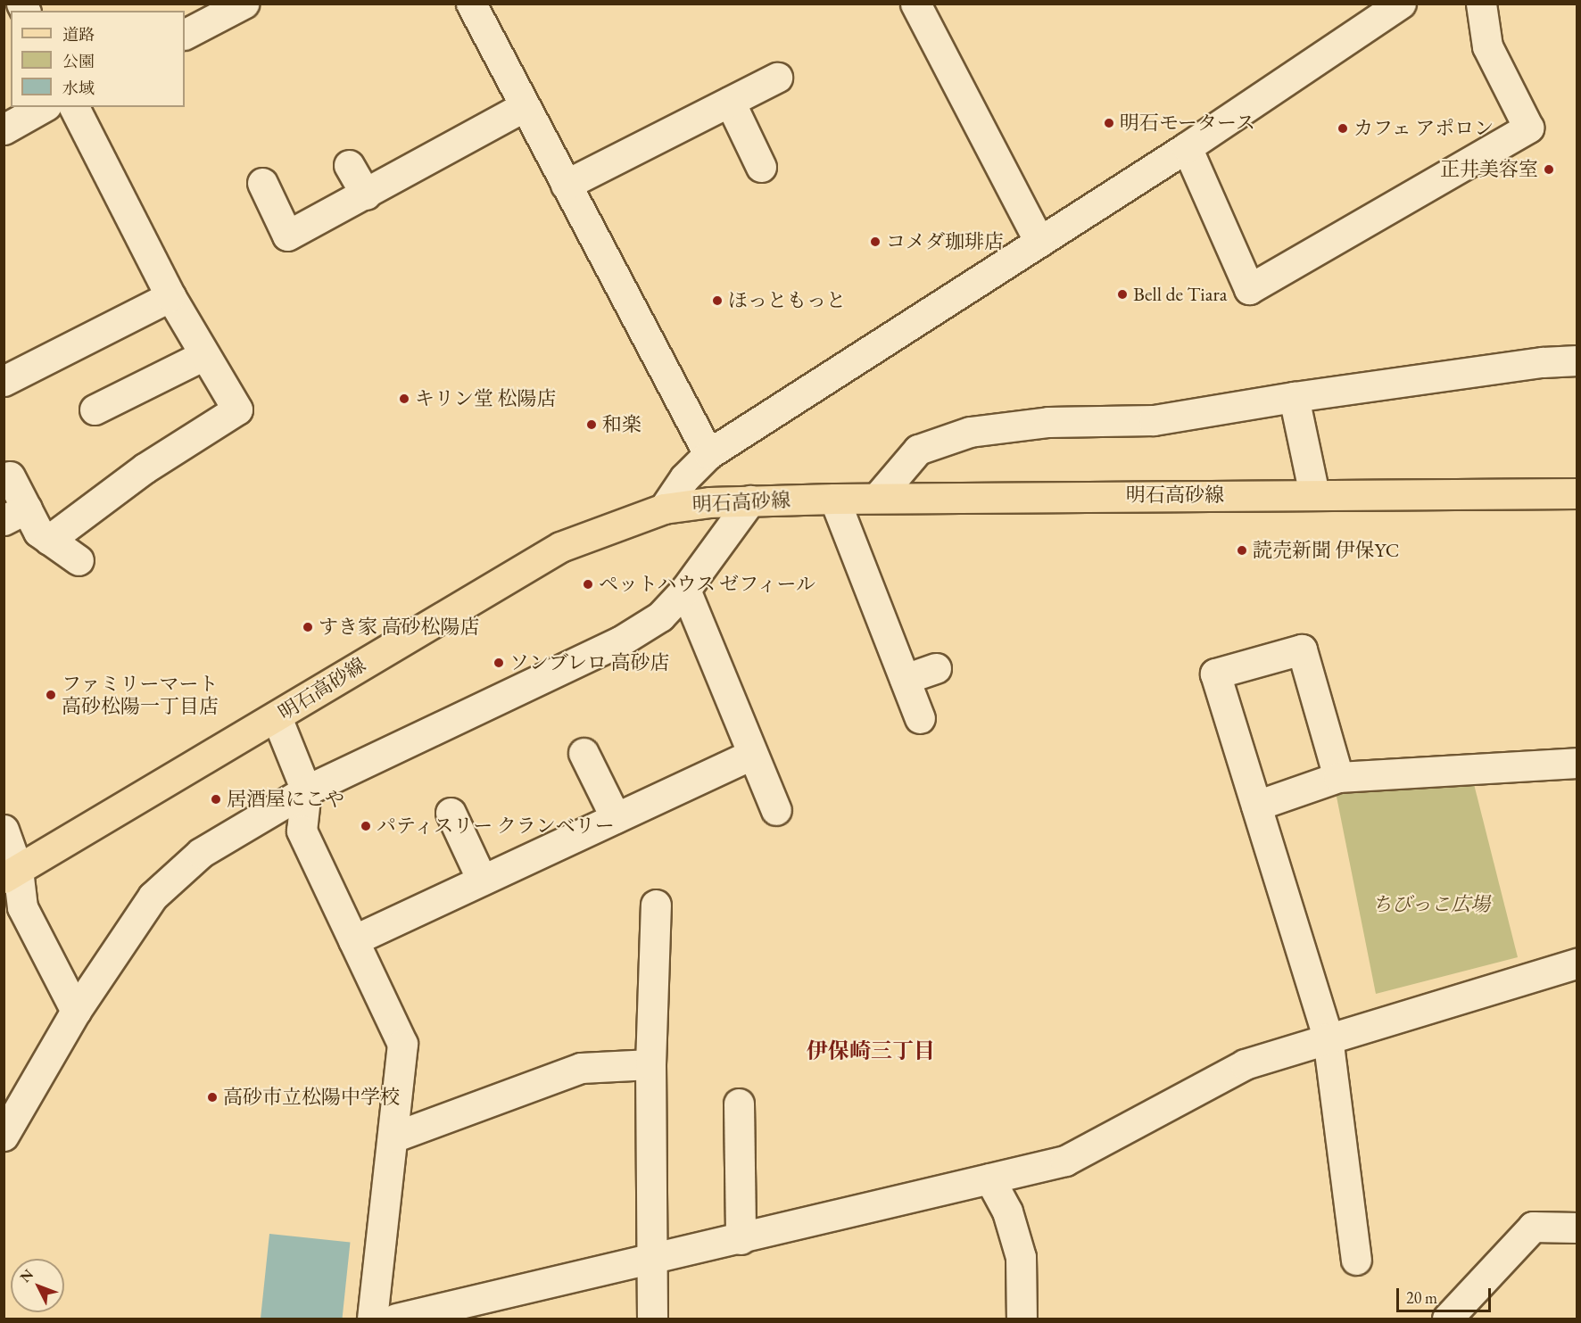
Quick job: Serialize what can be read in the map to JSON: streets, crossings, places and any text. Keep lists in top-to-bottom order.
{
  "streets": {
    "main road": ["明石高砂線"]
  },
  "districts": ["伊保崎三丁目"],
  "parks": ["ちびっこ広場"],
  "places": [
    "明石モータース",
    "カフェ アポロン",
    "正井美容室",
    "コメダ珈琲店",
    "Bell de Tiara",
    "ほっともっと",
    "キリン堂 松陽店",
    "和楽",
    "読売新聞 伊保YC",
    "ペットハウス ゼフィール",
    "すき家 高砂松陽店",
    "ソンブレロ 高砂店",
    "ファミリーマート 高砂松陽一丁目店",
    "居酒屋にこや",
    "パティスリー クランベリー",
    "高砂市立松陽中学校"
  ],
  "legend": ["道路", "公園", "水域"],
  "scale_bar": "20 m",
  "north": "top left"
}
